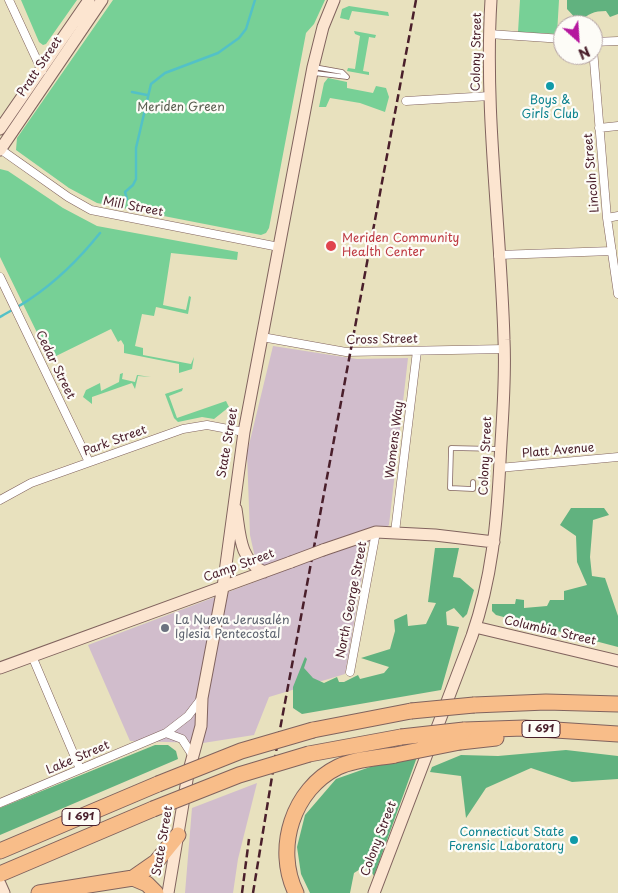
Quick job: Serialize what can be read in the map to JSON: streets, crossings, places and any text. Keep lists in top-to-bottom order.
{
  "streets": {
    "highway": ["I 691"],
    "street": [
      "Colony Street",
      "Pratt Street",
      "Lincoln Street",
      "Mill Street",
      "Cross Street",
      "Cedar Street",
      "Womens Way",
      "Park Street",
      "State Street",
      "Platt Avenue",
      "Camp Street",
      "North George Street",
      "Columbia Street",
      "Lake Street"
    ]
  },
  "crossings": [
    ["Colony Street", "Cross Street"],
    ["Colony Street", "Platt Avenue"],
    ["Colony Street", "Camp Street"],
    ["Colony Street", "Columbia Street"],
    ["Pratt Street", "Mill Street"],
    ["Mill Street", "State Street"],
    ["Cross Street", "Womens Way"],
    ["Cross Street", "State Street"],
    ["Cedar Street", "Park Street"],
    ["Womens Way", "Camp Street"],
    ["Park Street", "State Street"],
    ["State Street", "Camp Street"],
    ["State Street", "Lake Street"],
    ["Camp Street", "North George Street"]
  ],
  "parks": ["Meriden Green"],
  "places": [
    "Boys & Girls Club",
    "Meriden Community Health Center",
    "La Nueva Jerusalén Iglesia Pentecostal",
    "Connecticut State Forensic Laboratory"
  ],
  "north": "bottom right"
}
